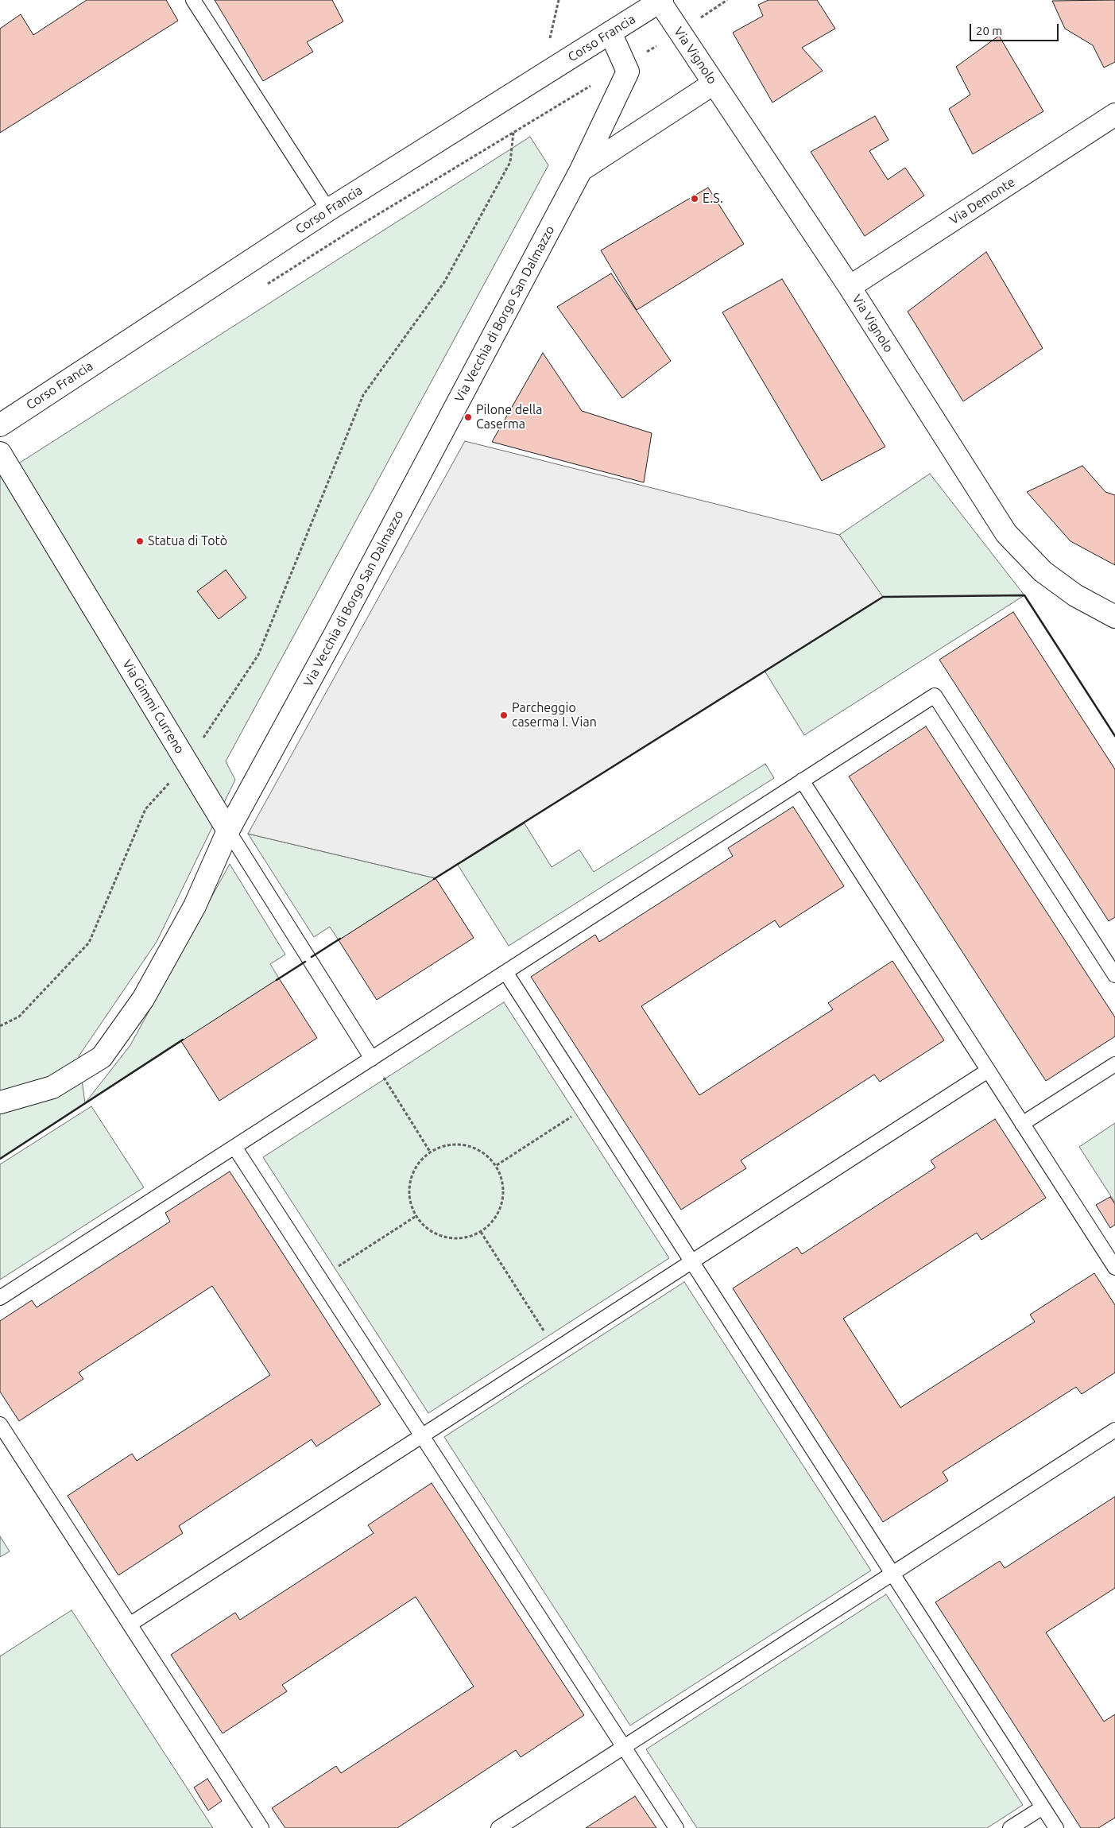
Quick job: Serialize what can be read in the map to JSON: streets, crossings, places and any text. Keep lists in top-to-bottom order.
{
  "streets": {
    "street": [
      "Corso Francia",
      "Via Vignolo",
      "Via Demonte",
      "Via Vecchia di Borgo San Dalmazzo",
      "Via Gimmi Curreno"
    ]
  },
  "crossings": [
    ["Corso Francia", "Via Vignolo"],
    ["Via Vignolo", "Via Demonte"],
    ["Via Vecchia di Borgo San Dalmazzo", "Via Gimmi Curreno"]
  ],
  "places": [
    "E.S.",
    "Pilone della Caserma",
    "Statua di Totò",
    "Parcheggio caserma I. Vian"
  ],
  "scale_bar": "20 m"
}
